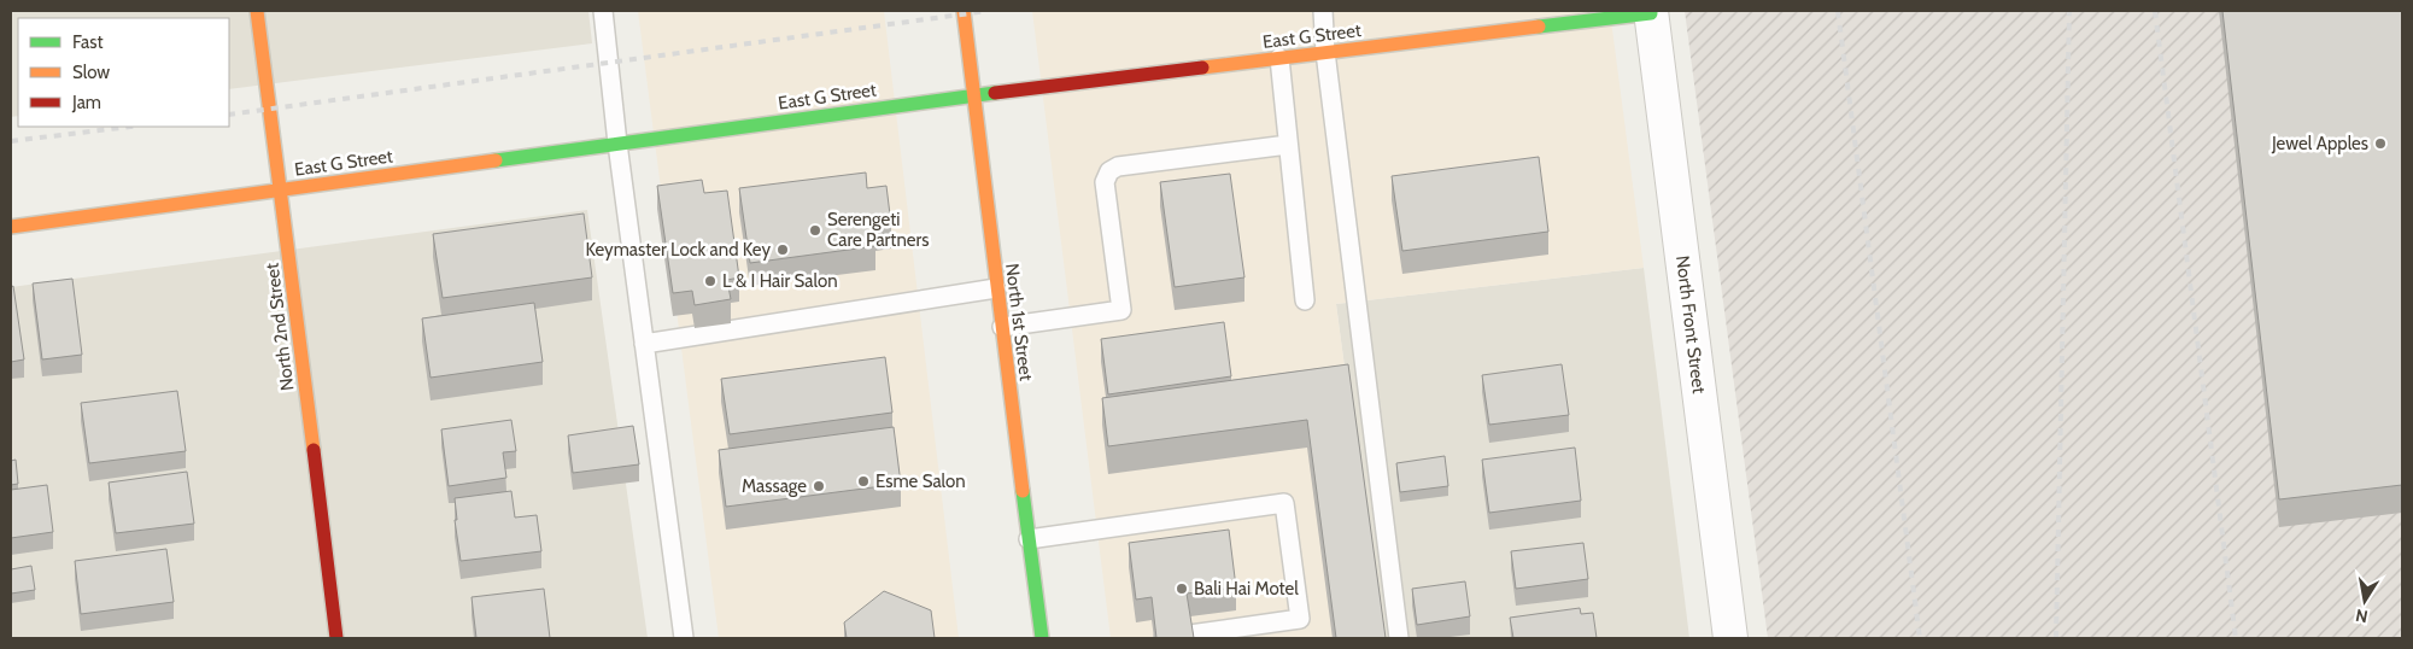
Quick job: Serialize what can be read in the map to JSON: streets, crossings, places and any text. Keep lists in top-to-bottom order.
{
  "streets": {
    "street": [
      "East G Street",
      "North 1st Street",
      "North Front Street",
      "North 2nd Street"
    ]
  },
  "crossings": [
    ["East G Street", "North 1st Street"],
    ["East G Street", "North Front Street"],
    ["East G Street", "North 2nd Street"]
  ],
  "places": [
    "Jewel Apples",
    "Serengeti Care Partners",
    "Keymaster Lock and Key",
    "L & I Hair Salon",
    "Esme Salon",
    "Massage",
    "Bali Hai Motel"
  ],
  "legend": ["Fast", "Slow", "Jam"],
  "north": "bottom"
}
